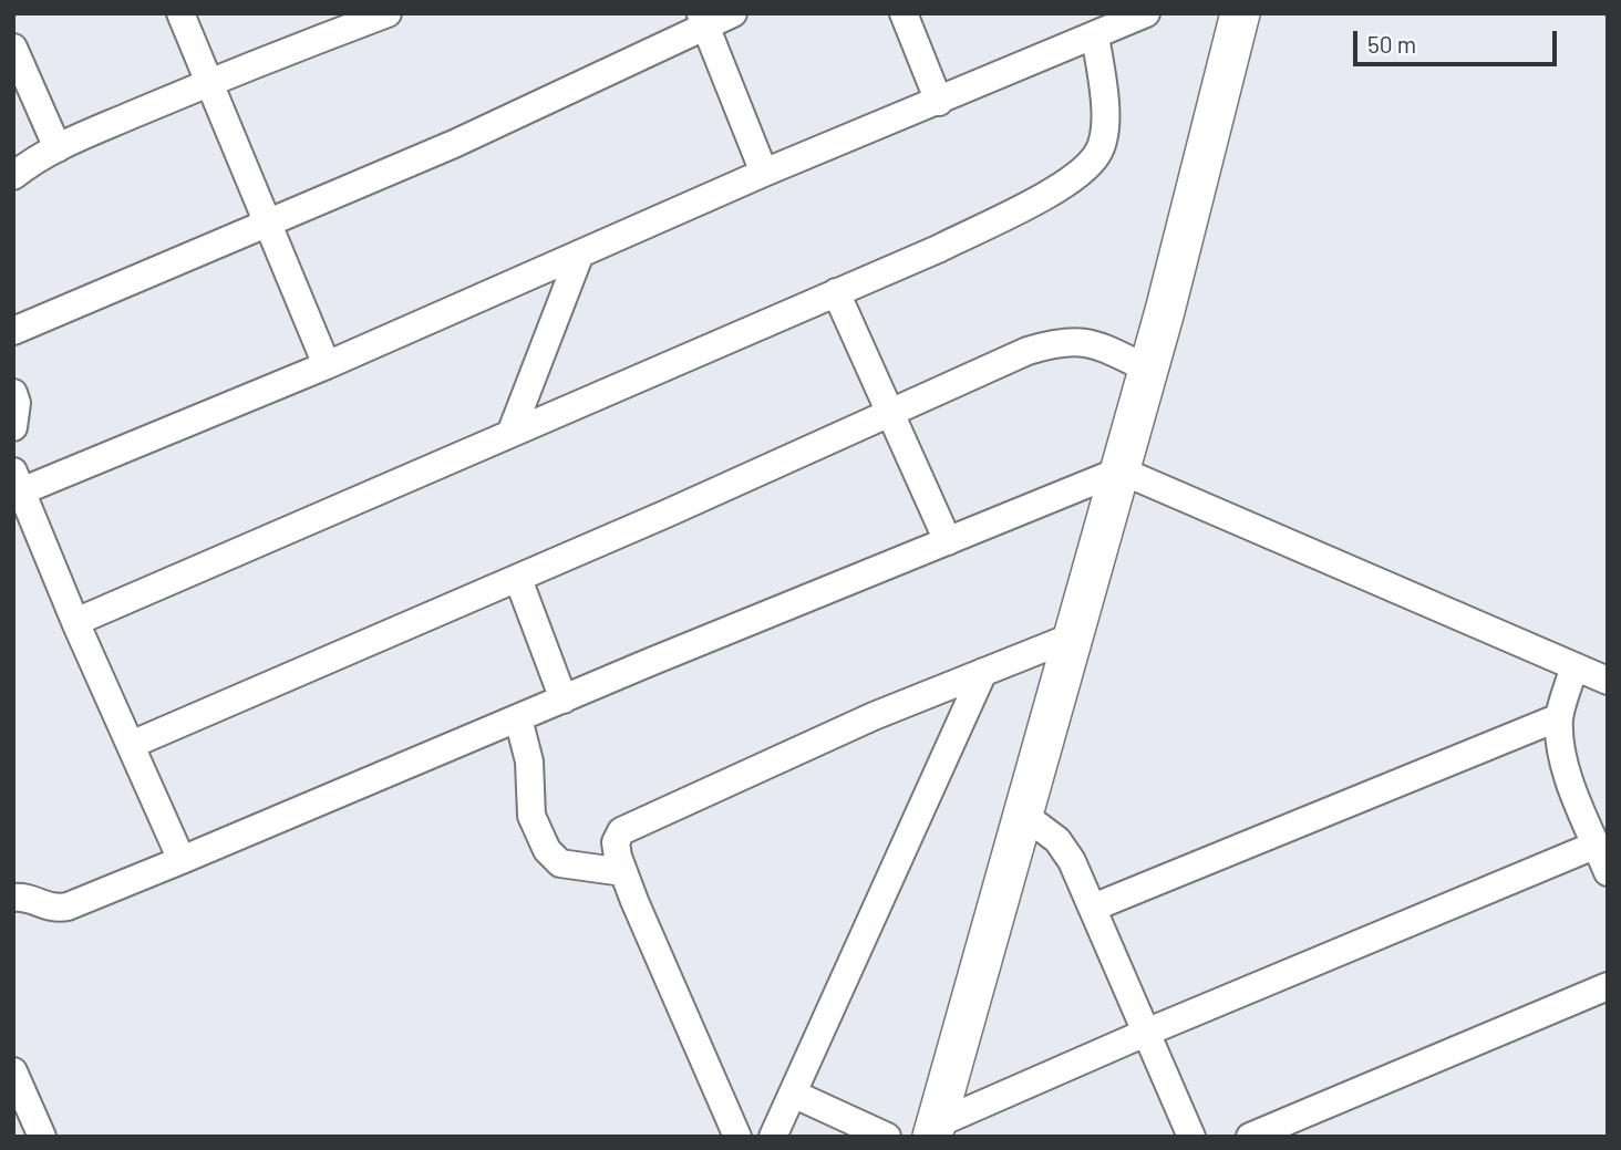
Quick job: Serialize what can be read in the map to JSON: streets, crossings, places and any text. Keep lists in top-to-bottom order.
{
  "scale_bar": "50 m"
}
